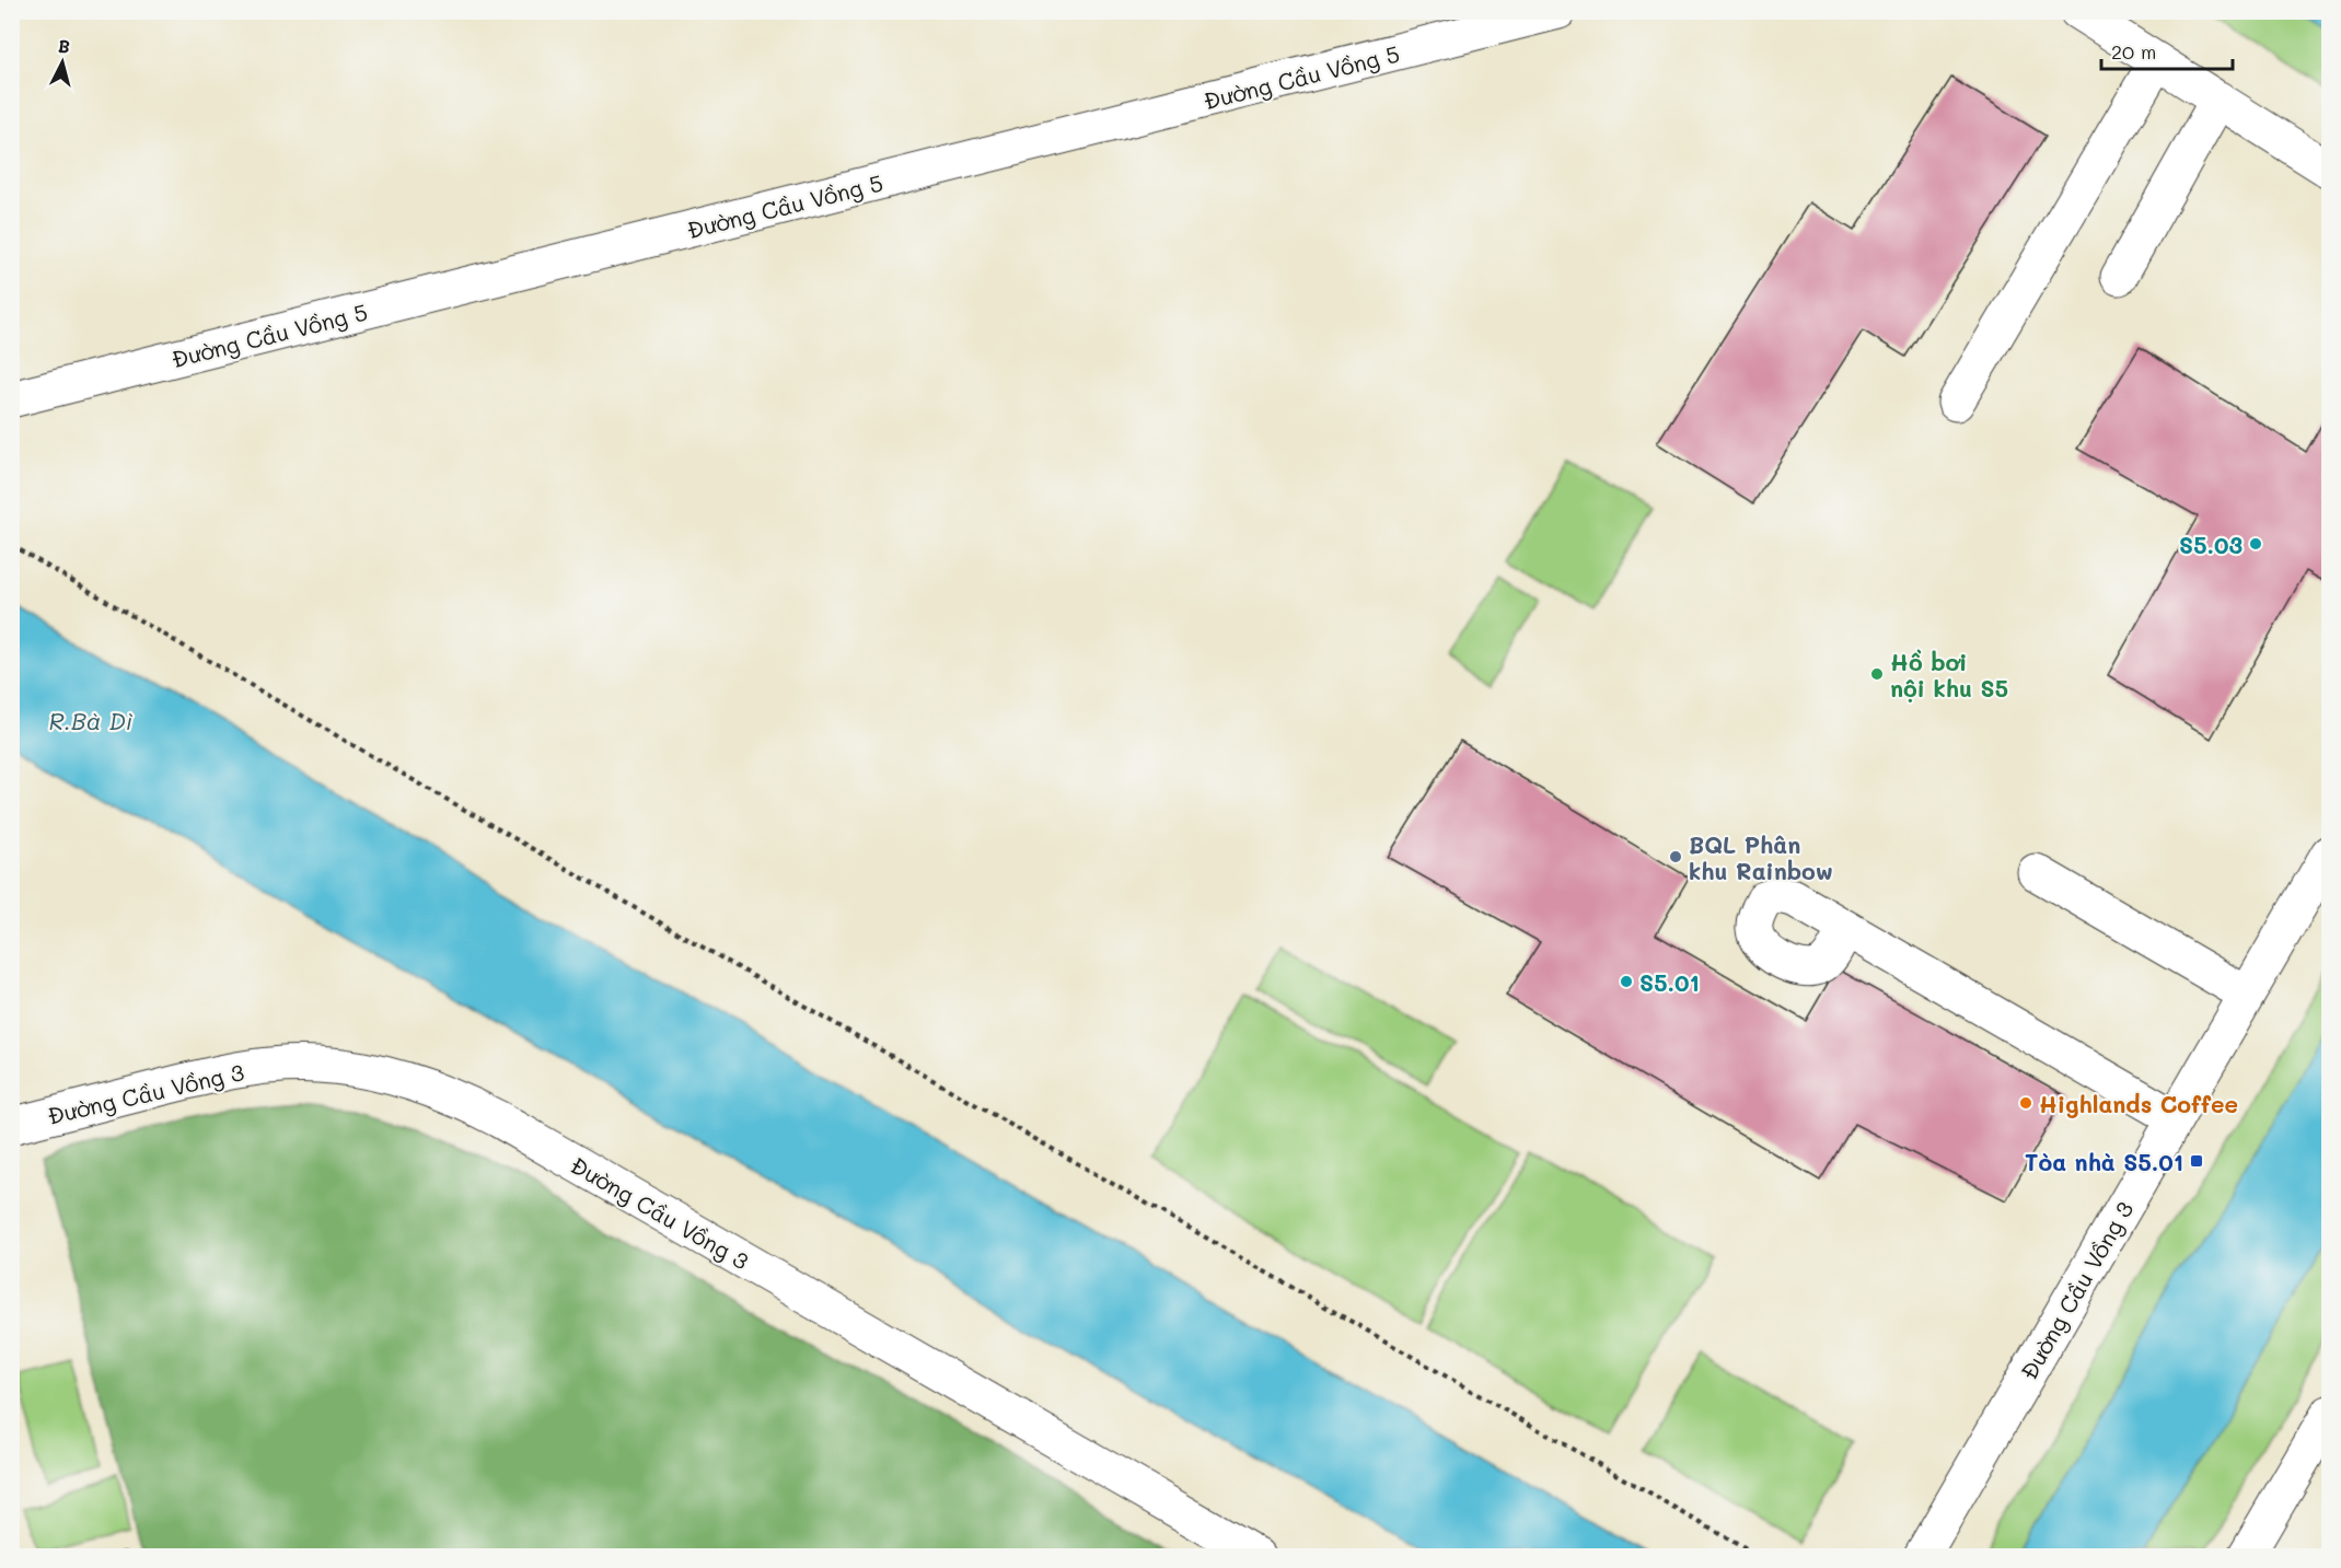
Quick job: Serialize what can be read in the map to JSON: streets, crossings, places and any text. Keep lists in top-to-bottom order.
{
  "streets": {
    "main road": ["Đường Cầu Vồng 5", "Đường Cầu Vồng 3"]
  },
  "water": ["R.Bà Dì"],
  "places": {
    "other": [
      "S5.03",
      "Hồ bơi nội khu S5",
      "BQL Phân khu Rainbow",
      "S5.01",
      "Highlands Coffee"
    ],
    "transit": ["Tòa nhà S5.01"]
  },
  "scale_bar": "20 m",
  "north": "top"
}
